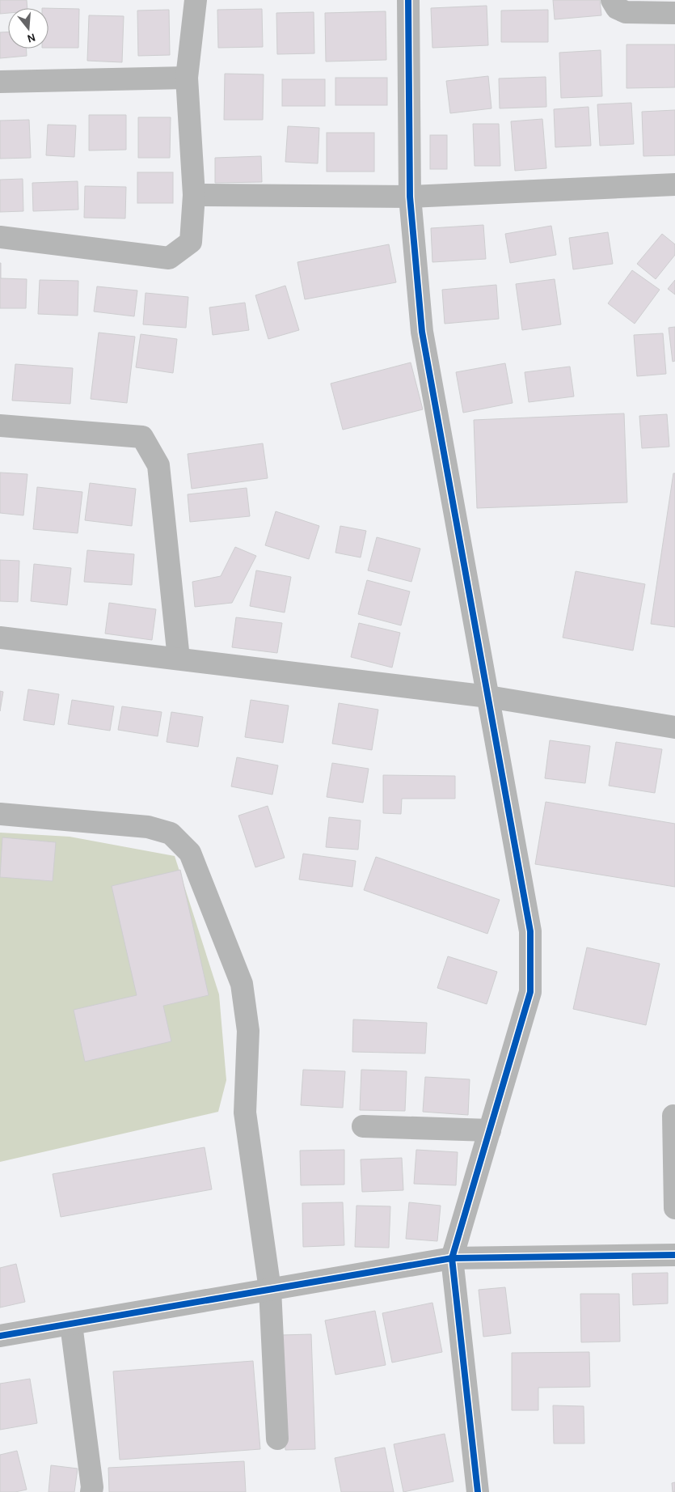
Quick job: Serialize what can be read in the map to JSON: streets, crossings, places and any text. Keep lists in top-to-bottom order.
{
  "north": "bottom"
}
